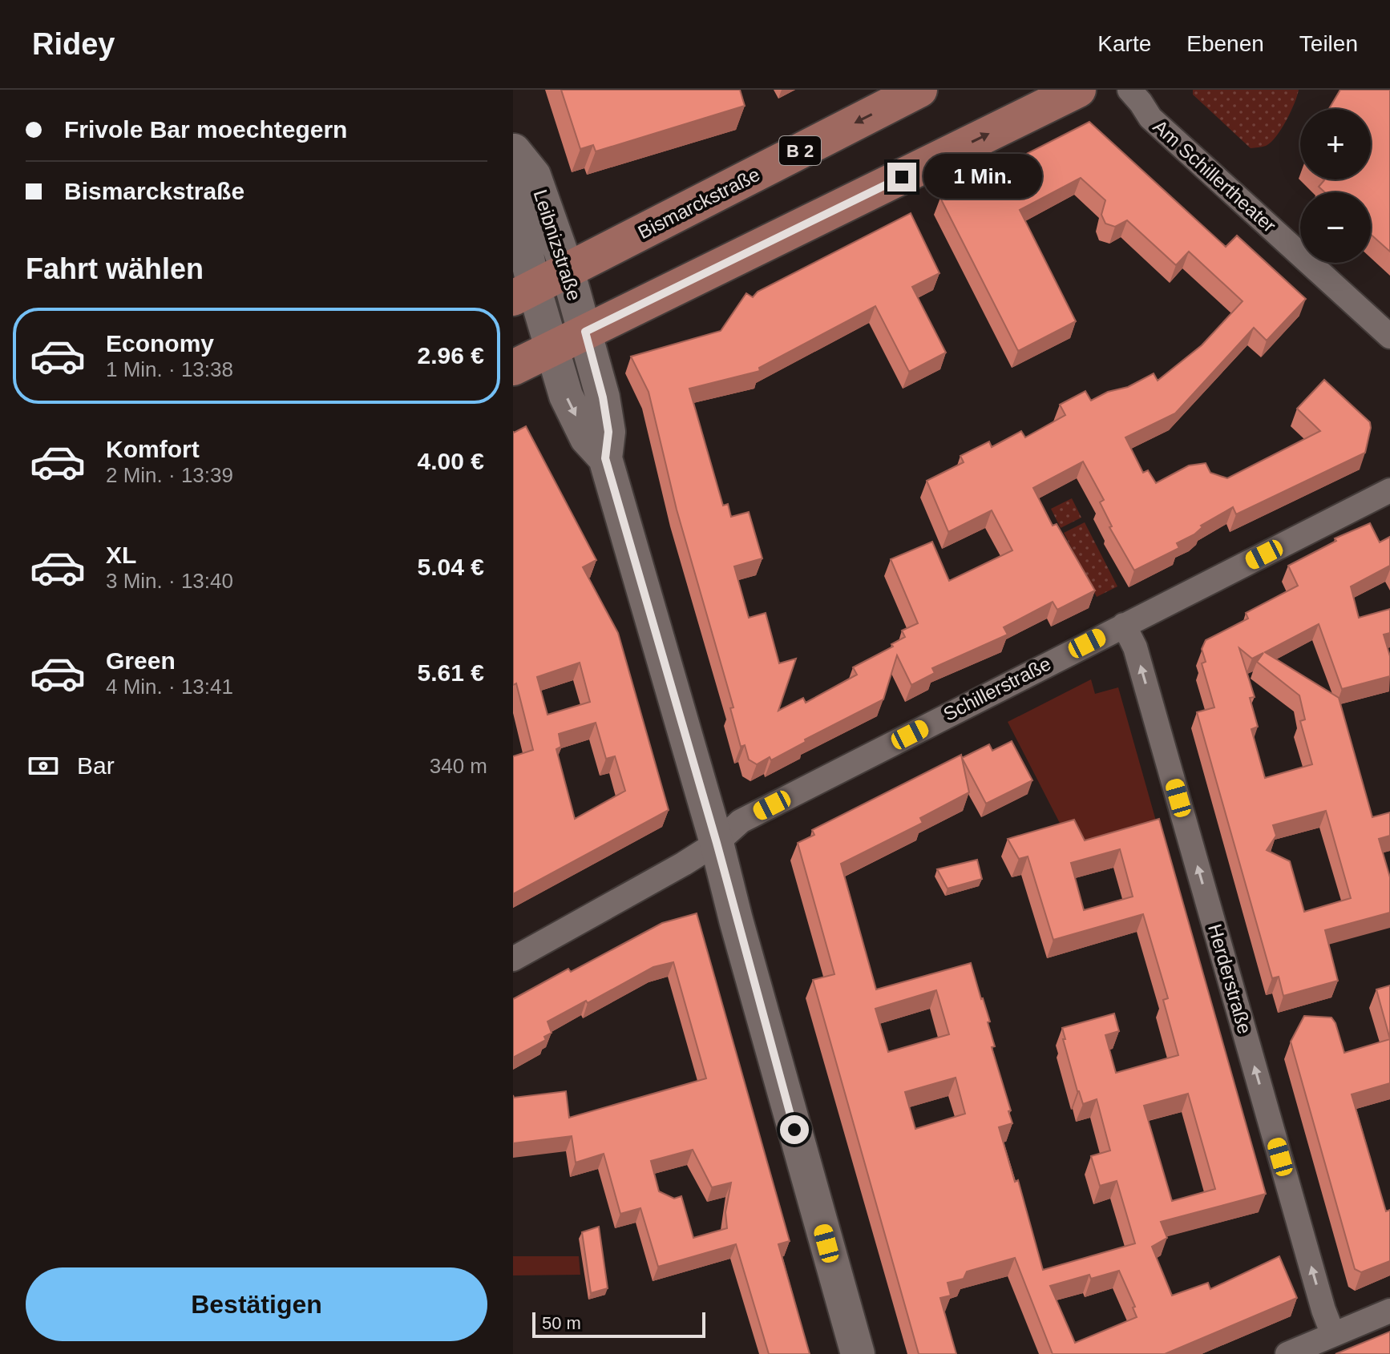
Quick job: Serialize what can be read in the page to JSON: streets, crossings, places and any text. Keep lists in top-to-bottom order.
{
  "streets": {
    "main road": ["B 2", "Bismarckstraße"],
    "street": [
      "Am Schillertheater",
      "Leibnizstraße",
      "Schillerstraße",
      "Herderstraße"
    ]
  },
  "crossings": [
    ["Bismarckstraße", "Leibnizstraße"],
    ["Leibnizstraße", "Schillerstraße"],
    ["Schillerstraße", "Herderstraße"]
  ],
  "one_way": ["Herderstraße"],
  "scale_bar": "50 m",
  "page": {
    "header": "Ridey",
    "nav": ["Karte", "Ebenen", "Teilen"],
    "banner": ["Frivole Bar moechtegern", "Bismarckstraße"],
    "map_buttons": ["+", "−"],
    "bubble": "1 Min.",
    "heading": "Fahrt wählen",
    "list": [
      {
        "name": "Economy",
        "note": "1 Min. · 13:38",
        "value": "2.96 €"
      },
      {
        "name": "Komfort",
        "note": "2 Min. · 13:39",
        "value": "4.00 €"
      },
      {
        "name": "XL",
        "note": "3 Min. · 13:40",
        "value": "5.04 €"
      },
      {
        "name": "Green",
        "note": "4 Min. · 13:41",
        "value": "5.61 €"
      }
    ],
    "pay": ["Bar", "340 m"],
    "buttons": "Bestätigen",
    "scale": "50 m"
  }
}
